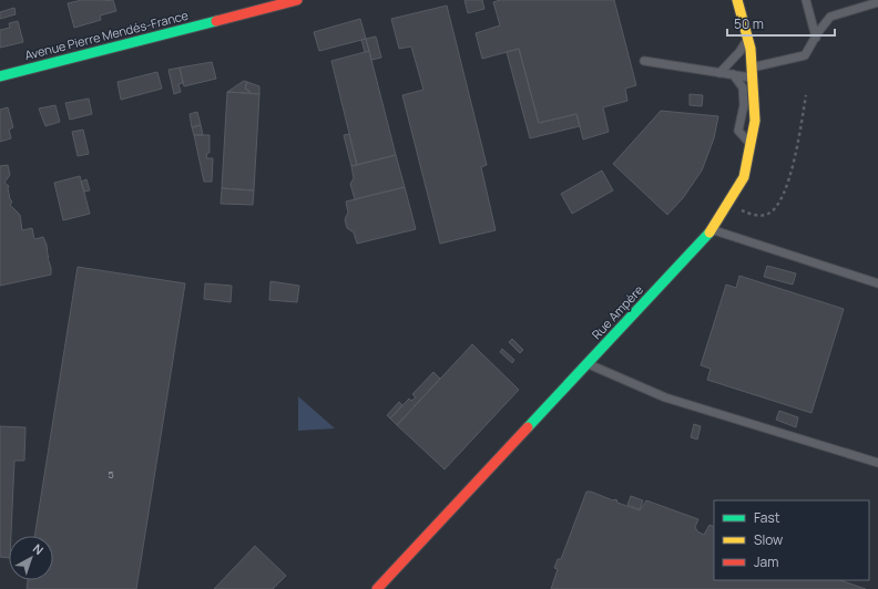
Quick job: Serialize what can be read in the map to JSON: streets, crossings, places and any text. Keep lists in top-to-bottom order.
{
  "streets": {
    "street": ["Avenue Pierre Mendés-France", "Rue Ampère"]
  },
  "house_numbers": ["5"],
  "legend": ["Fast", "Slow", "Jam"],
  "scale_bar": "50 m",
  "north": "top right"
}
